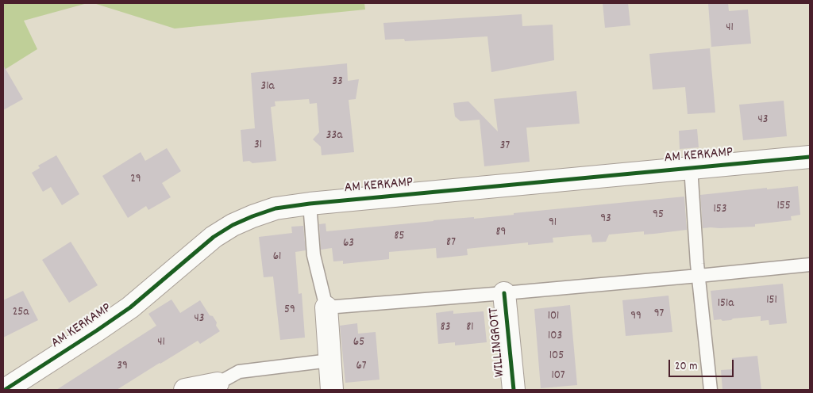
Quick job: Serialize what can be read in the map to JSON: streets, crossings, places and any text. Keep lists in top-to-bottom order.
{
  "streets": {
    "street": ["AM KERKAMP", "WILLINGROTT"]
  },
  "house_numbers": [
    "41",
    "33",
    "31a",
    "43",
    "33a",
    "31",
    "37",
    "29",
    "155",
    "153",
    "95",
    "93",
    "91",
    "89",
    "85",
    "87",
    "63",
    "61",
    "151",
    "151a",
    "59",
    "25a",
    "97",
    "101",
    "99",
    "43",
    "83",
    "81",
    "103",
    "41",
    "65",
    "105",
    "39",
    "67",
    "107"
  ],
  "scale_bar": "20 m"
}
